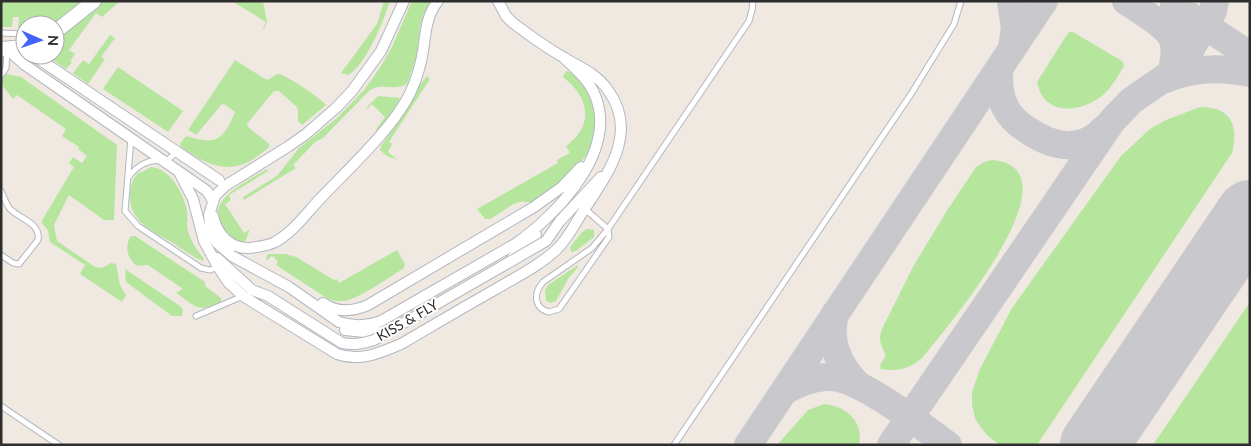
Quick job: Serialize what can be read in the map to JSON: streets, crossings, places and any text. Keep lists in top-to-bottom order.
{
  "streets": {
    "street": ["KISS & FLY"]
  },
  "north": "right"
}
